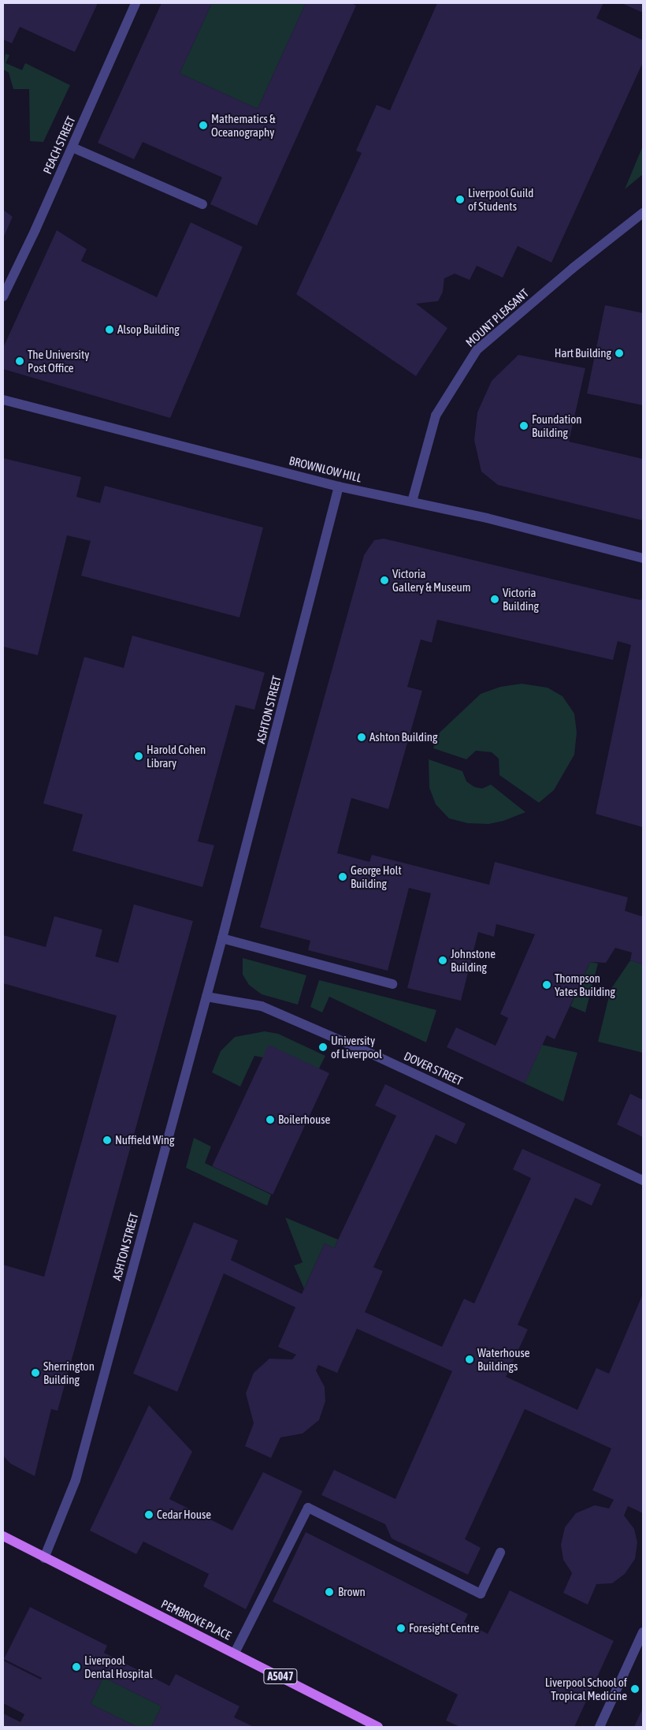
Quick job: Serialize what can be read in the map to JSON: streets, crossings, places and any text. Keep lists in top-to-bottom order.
{
  "streets": {
    "main road": ["PEMBROKE PLACE", "A5047"],
    "street": [
      "PEACH STREET",
      "MOUNT PLEASANT",
      "BROWNLOW HILL",
      "ASHTON STREET",
      "DOVER STREET"
    ]
  },
  "crossings": [
    ["MOUNT PLEASANT", "BROWNLOW HILL"],
    ["BROWNLOW HILL", "ASHTON STREET"],
    ["ASHTON STREET", "DOVER STREET"],
    ["ASHTON STREET", "PEMBROKE PLACE"]
  ],
  "places": [
    "Mathematics & Oceanography",
    "Liverpool Guild of Students",
    "Alsop Building",
    "Hart Building",
    "The University Post Office",
    "Foundation Building",
    "Victoria Gallery & Museum",
    "Victoria Building",
    "Ashton Building",
    "Harold Cohen Library",
    "George Holt Building",
    "Johnstone Building",
    "Thompson Yates Building",
    "University of Liverpool",
    "Boilerhouse",
    "Nuffield Wing",
    "Waterhouse Buildings",
    "Sherrington Building",
    "Cedar House",
    "Brown",
    "Foresight Centre",
    "Liverpool Dental Hospital",
    "Liverpool School of Tropical Medicine"
  ]
}
